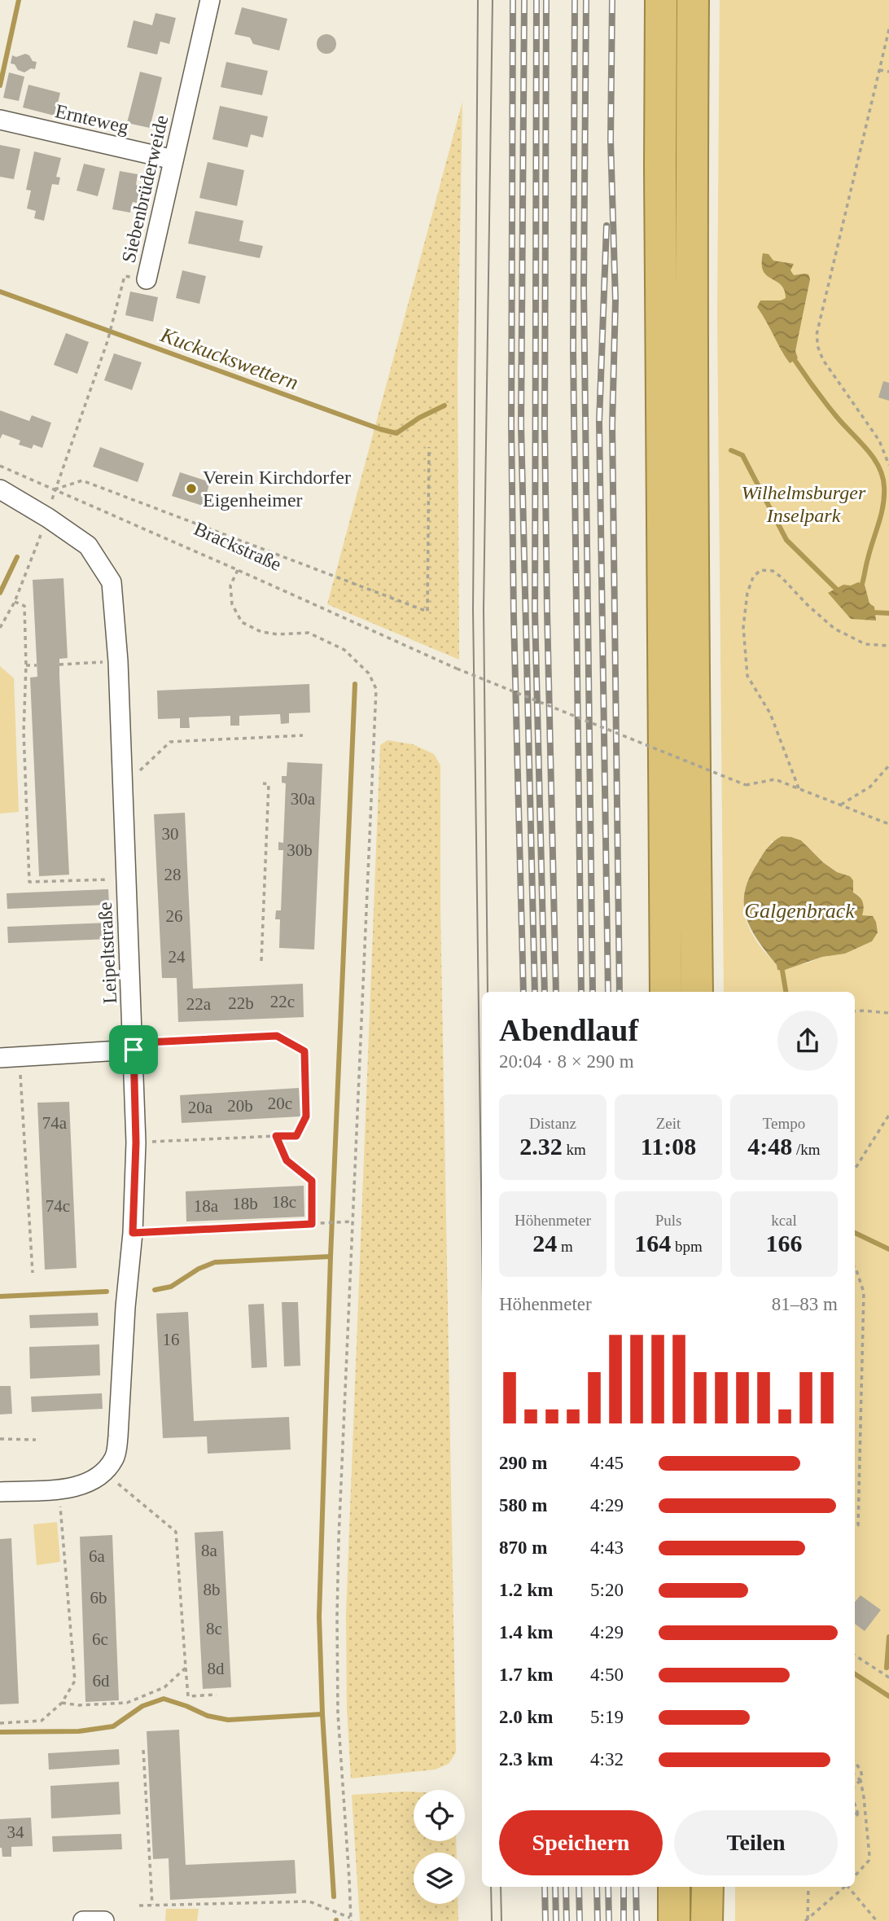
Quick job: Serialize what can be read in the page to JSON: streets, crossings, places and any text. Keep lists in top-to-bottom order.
{
  "streets": {
    "street": ["Ernteweg", "Siebenbrüderweide", "Leipeltstraße"],
    "path": ["Brackstraße"]
  },
  "crossings": [
    ["Ernteweg", "Siebenbrüderweide"],
    ["Siebenbrüderweide", "Brackstraße"]
  ],
  "water": ["Kuckuckswettern", "Galgenbrack"],
  "parks": ["Wilhelmsburger Inselpark"],
  "places": ["Verein Kirchdorfer Eigenheimer"],
  "house_numbers": [
    "30a",
    "30",
    "30b",
    "28",
    "26",
    "24",
    "22c",
    "22b",
    "22a",
    "20c",
    "20b",
    "20a",
    "74a",
    "18c",
    "18b",
    "74c",
    "18a",
    "16",
    "8a",
    "6a",
    "8b",
    "6b",
    "8c",
    "6c",
    "8d",
    "6d",
    "34"
  ],
  "page": {
    "heading": ["Abendlauf", "20:04 · 8 × 290 m"],
    "stats": [
      ["Distanz", "2.32 km"],
      ["Zeit", "11:08"],
      ["Tempo", "4:48 /km"],
      ["Höhenmeter", "24 m"],
      ["Puls", "164 bpm"],
      ["kcal", "166"]
    ],
    "chart": ["Höhenmeter", "81–83 m"],
    "list": [
      {
        "name": "290 m",
        "note": "4:45"
      },
      {
        "name": "580 m",
        "note": "4:29"
      },
      {
        "name": "870 m",
        "note": "4:43"
      },
      {
        "name": "1.2 km",
        "note": "5:20"
      },
      {
        "name": "1.4 km",
        "note": "4:29"
      },
      {
        "name": "1.7 km",
        "note": "4:50"
      },
      {
        "name": "2.0 km",
        "note": "5:19"
      },
      {
        "name": "2.3 km",
        "note": "4:32"
      }
    ],
    "buttons": ["Speichern", "Teilen"]
  }
}
